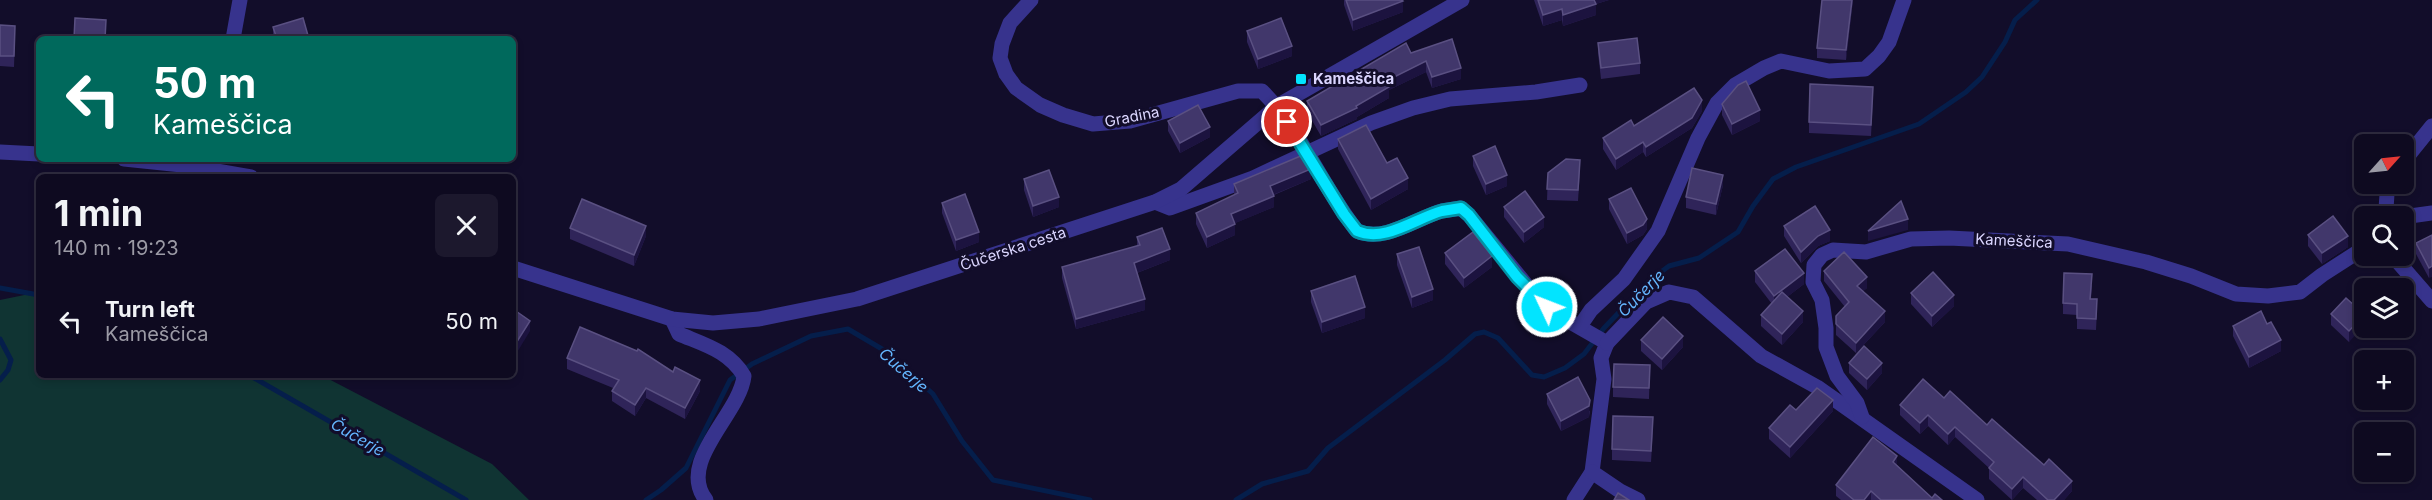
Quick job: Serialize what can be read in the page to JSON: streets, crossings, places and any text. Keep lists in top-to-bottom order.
{
  "streets": {
    "street": ["Gradina", "Kameščica", "Čučerska cesta"]
  },
  "crossings": [
    ["Gradina", "Čučerska cesta"]
  ],
  "water": ["Čučerje"],
  "places": {
    "transit": ["Kameščica"]
  },
  "north": "top right",
  "page": {
    "turn": ["50 m", "Kameščica"],
    "map_buttons": ["+", "−"],
    "heading": ["1 min", "140 m · 19:23"],
    "list": [
      {
        "name": "Turn left",
        "note": "Kameščica",
        "value": "50 m"
      }
    ]
  }
}
